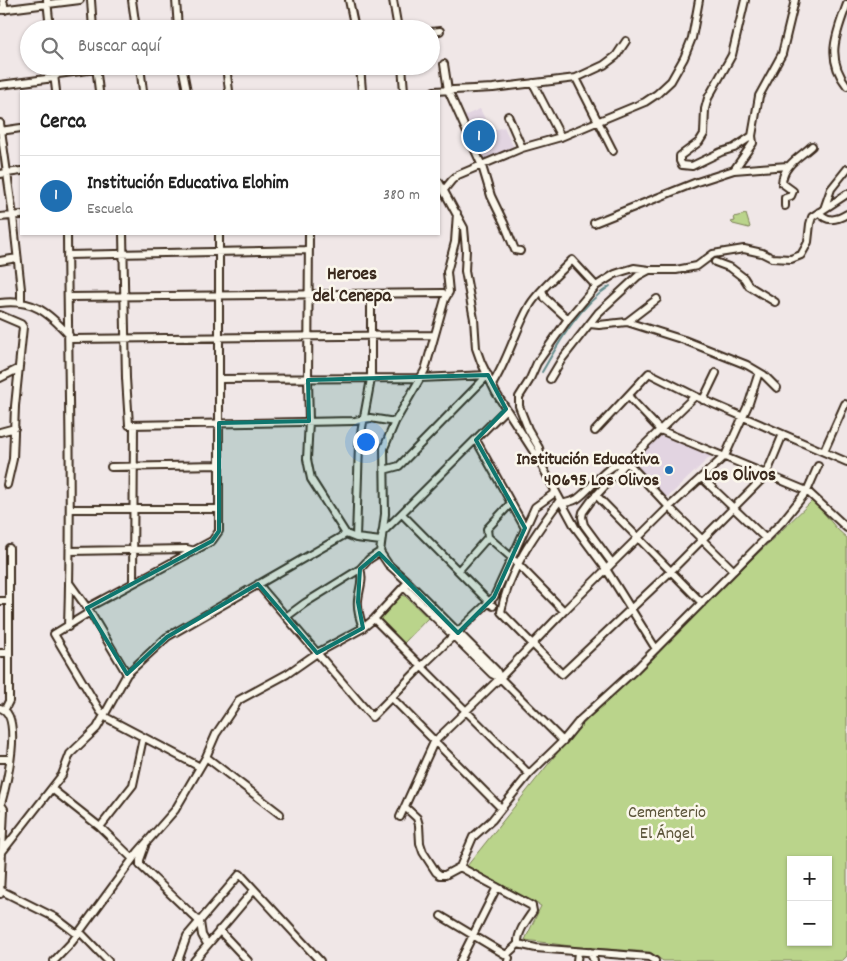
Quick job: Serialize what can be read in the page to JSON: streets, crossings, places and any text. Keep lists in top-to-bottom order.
{
  "districts": ["Heroes del Cenepa", "Los Olivos"],
  "parks": ["Cementerio El Ángel"],
  "places": ["Institución Educativa 40695 Los Olivos"],
  "page": {
    "search": "Buscar aquí",
    "heading": "Cerca",
    "pins": "1",
    "list": [
      {
        "mark": "1",
        "name": "Institución Educativa Elohim",
        "note": "Escuela",
        "value": "380 m"
      }
    ],
    "map_buttons": ["+", "−"]
  }
}
